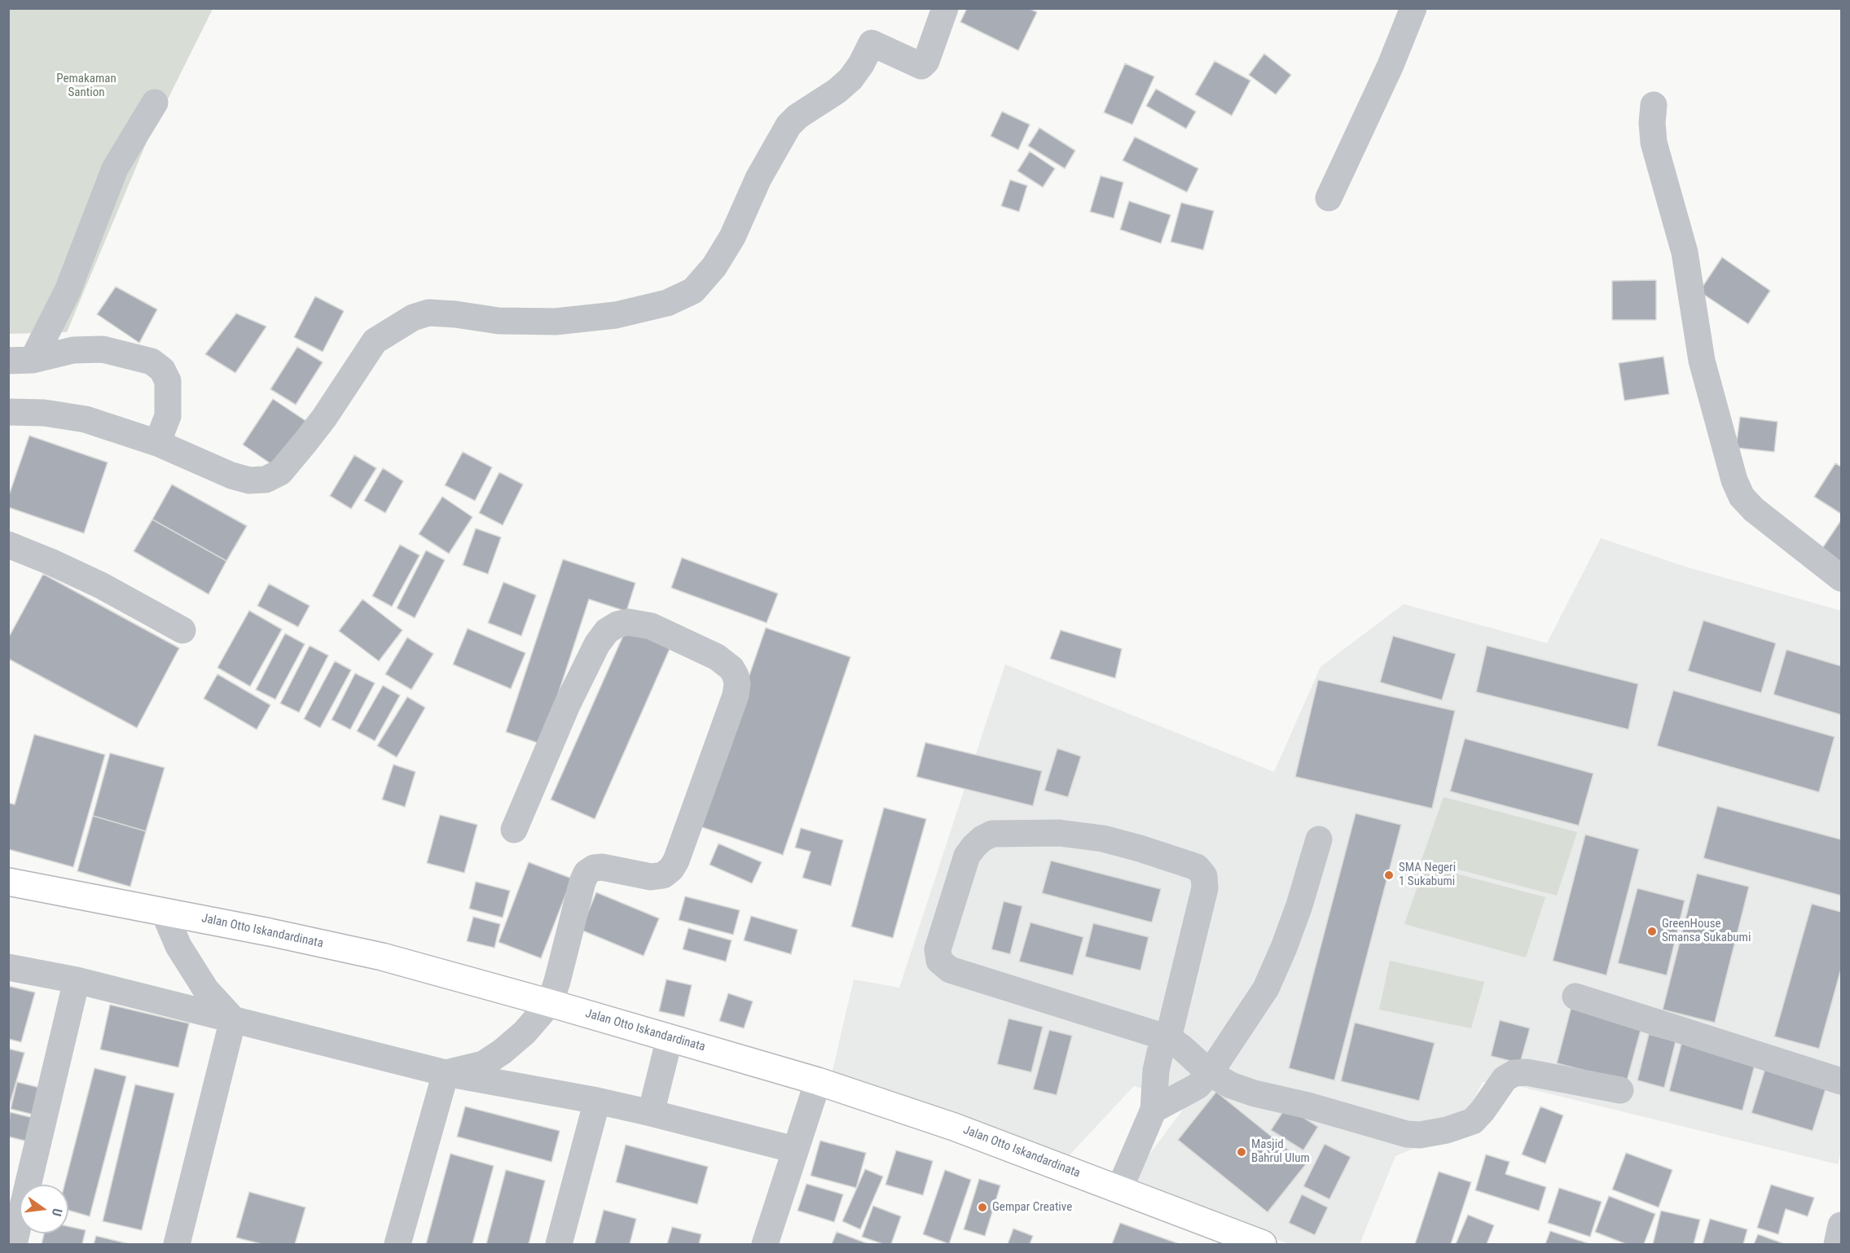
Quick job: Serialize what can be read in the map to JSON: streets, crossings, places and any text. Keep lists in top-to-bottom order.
{
  "streets": {
    "main road": ["Jalan Otto Iskandardinata"]
  },
  "parks": ["Pemakaman Santion"],
  "places": [
    "SMA Negeri 1 Sukabumi",
    "GreenHouse Smansa Sukabumi",
    "Masjid Bahrul Ulum",
    "Gempar Creative"
  ],
  "north": "right"
}
